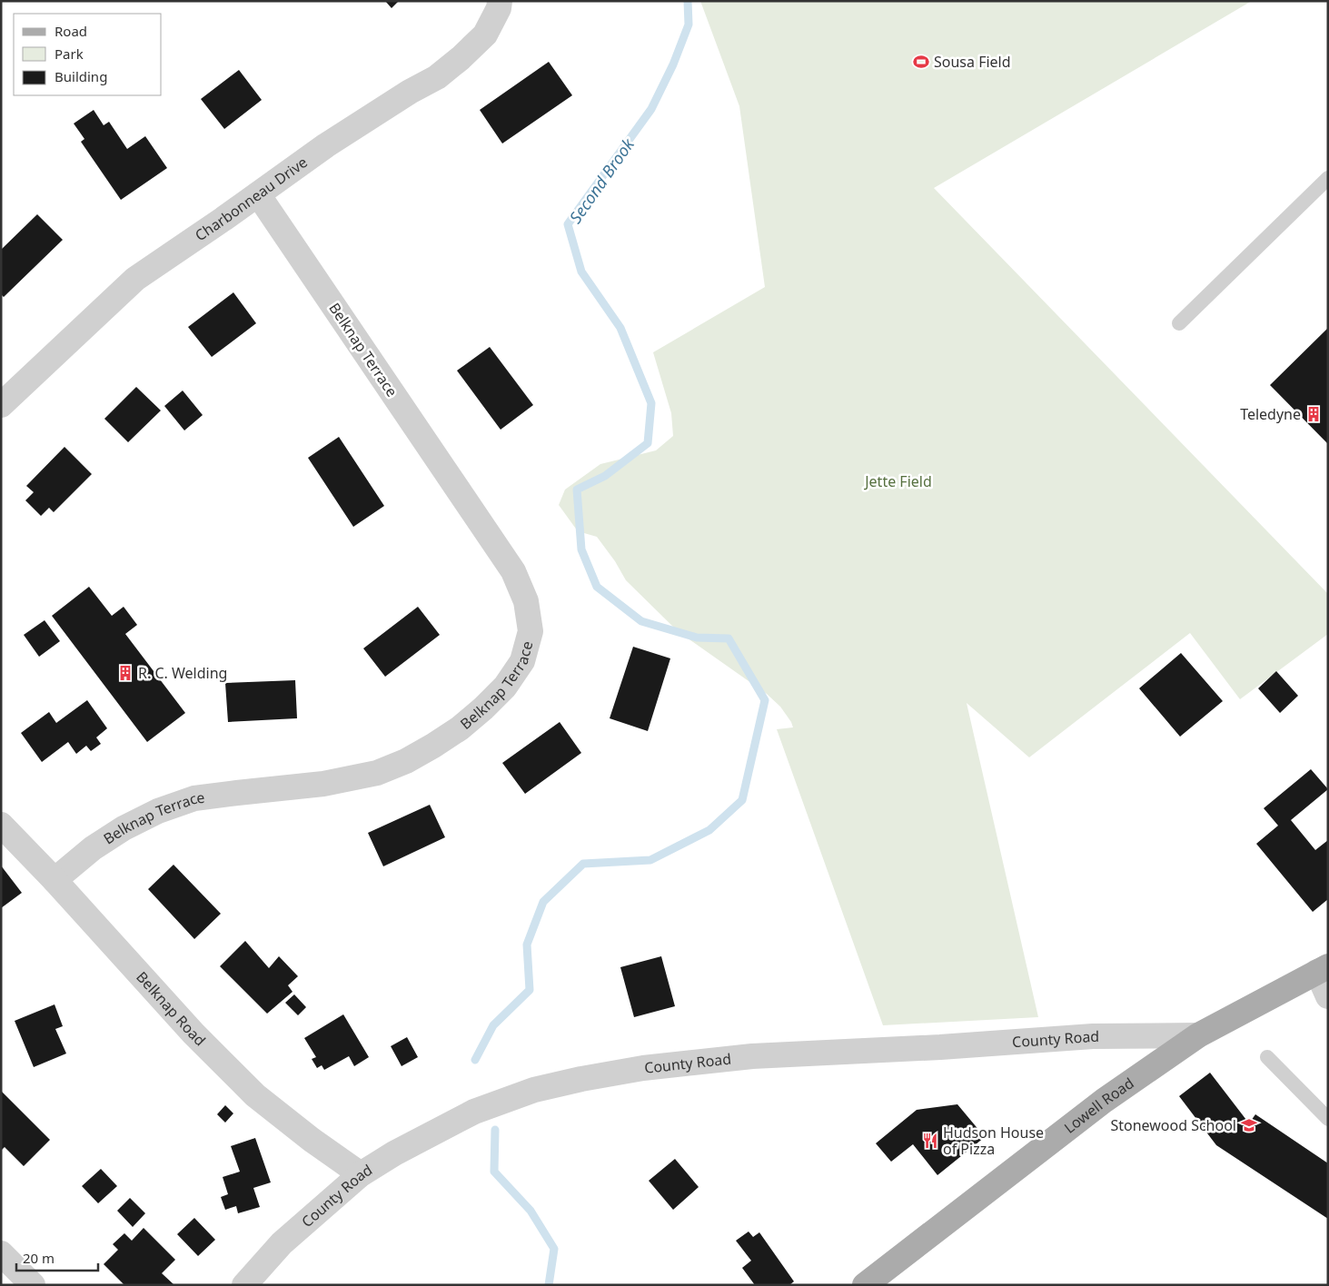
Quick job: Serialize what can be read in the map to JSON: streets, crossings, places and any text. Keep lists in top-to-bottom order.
{
  "streets": {
    "main road": ["Lowell Road"],
    "street": [
      "Charbonneau Drive",
      "Belknap Terrace",
      "Belknap Road",
      "County Road"
    ]
  },
  "crossings": [
    ["Charbonneau Drive", "Belknap Terrace"],
    ["Belknap Terrace", "Belknap Road"],
    ["Belknap Road", "County Road"],
    ["County Road", "Lowell Road"]
  ],
  "water": ["Second Brook"],
  "parks": ["Jette Field"],
  "places": {
    "sports": ["Sousa Field"],
    "building": ["Teledyne", "R. C. Welding"],
    "school or university": ["Stonewood School"],
    "restaurant": ["Hudson House of Pizza"]
  },
  "legend": ["Road", "Park", "Building"],
  "scale_bar": "20 m"
}
